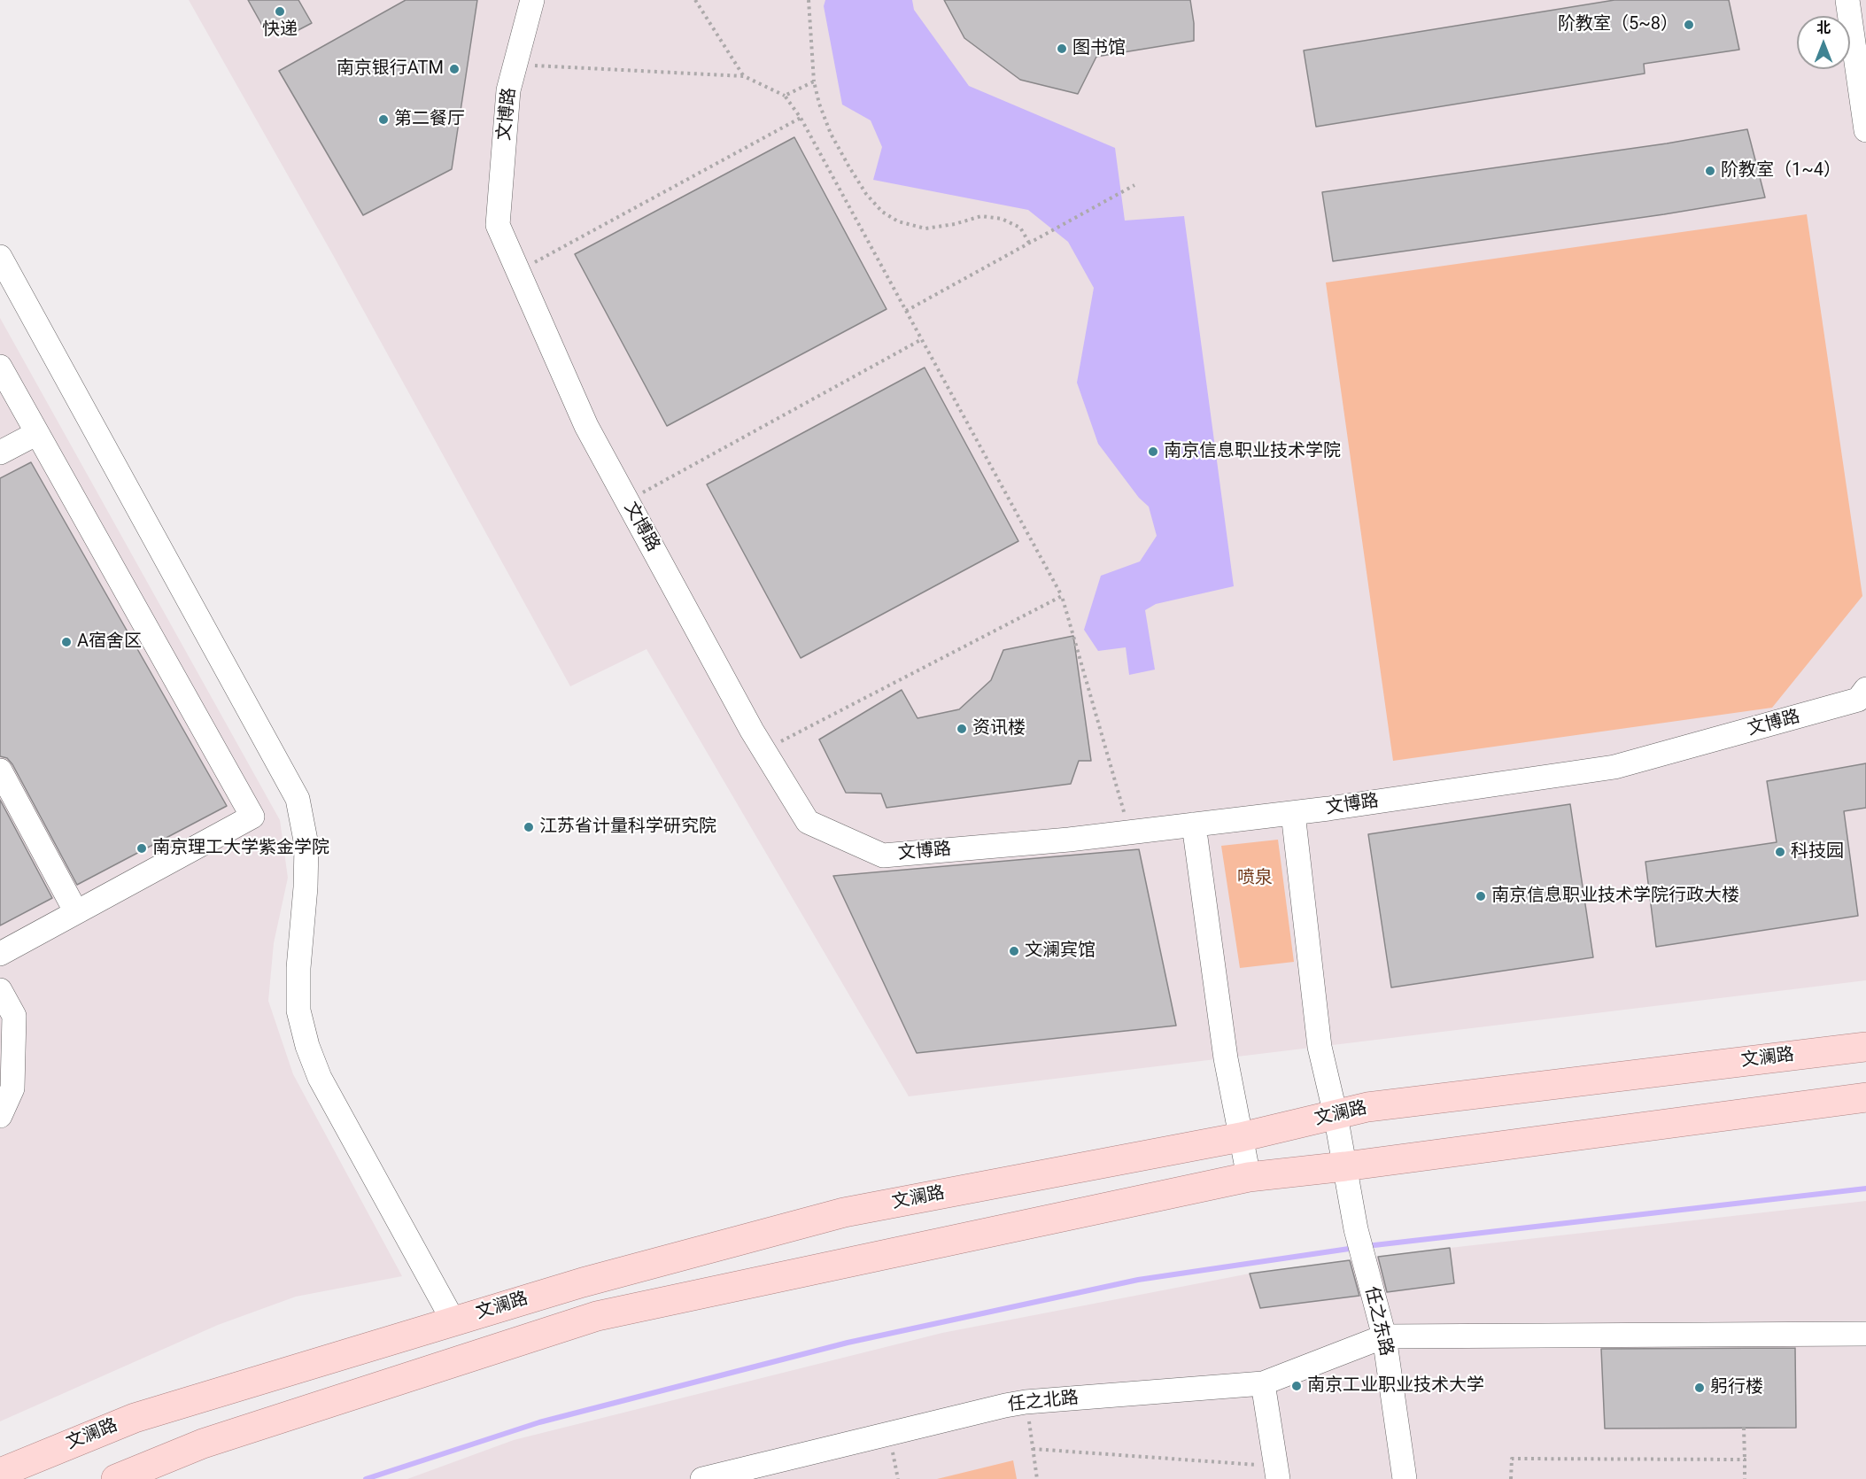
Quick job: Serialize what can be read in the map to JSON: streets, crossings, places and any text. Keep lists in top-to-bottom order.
{
  "streets": {
    "main road": ["文澜路"],
    "street": ["文博路", "任之东路", "任之北路"]
  },
  "crossings": [
    ["文博路", "任之东路"],
    ["文澜路", "任之东路"],
    ["任之东路", "任之北路"]
  ],
  "parks": ["喷泉"],
  "places": [
    "快递",
    "阶教室（5~8）",
    "图书馆",
    "南京银行ATM",
    "第二餐厅",
    "阶教室（1~4）",
    "南京信息职业技术学院",
    "A宿舍区",
    "资讯楼",
    "江苏省计量科学研究院",
    "南京理工大学紫金学院",
    "科技园",
    "南京信息职业技术学院行政大楼",
    "文澜宾馆",
    "南京工业职业技术大学",
    "躬行楼"
  ],
  "north": "top"
}
